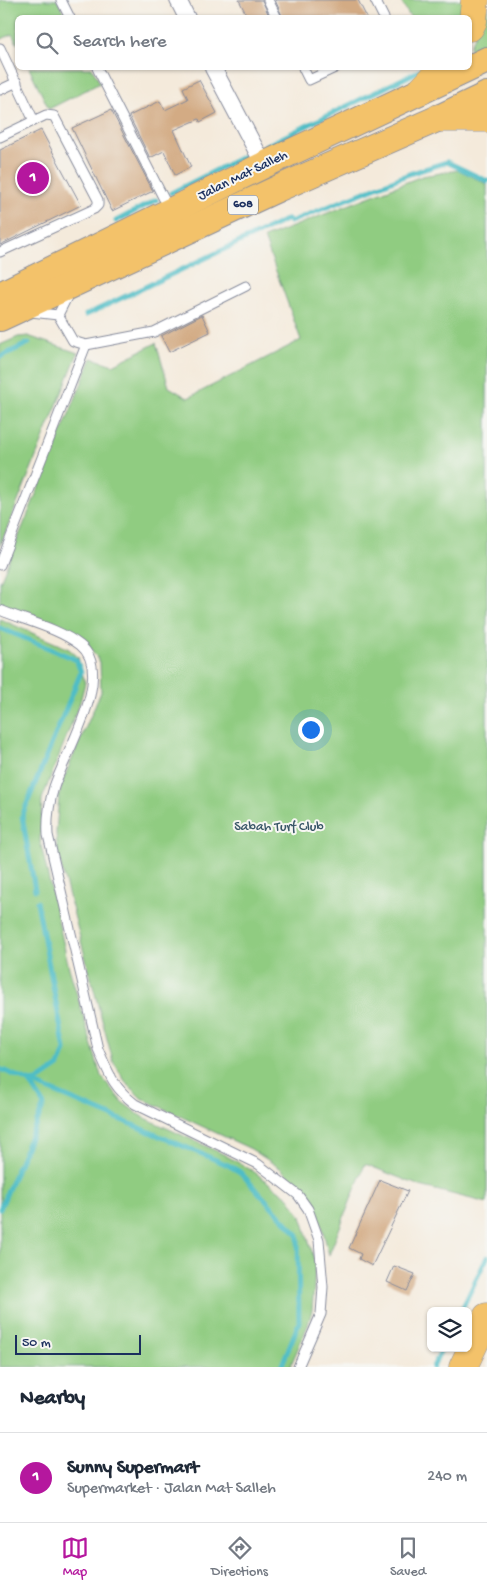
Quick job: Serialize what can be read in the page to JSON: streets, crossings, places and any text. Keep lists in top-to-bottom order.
{
  "streets": {
    "main road": ["Jalan Mat Salleh", "608"]
  },
  "parks": ["Sabah Turf Club"],
  "scale_bar": "50 m",
  "page": {
    "search": "Search here",
    "pins": "1",
    "scale": "50 m",
    "heading": "Nearby",
    "list": [
      {
        "mark": "1",
        "name": "Sunny Supermart",
        "note": "Supermarket · Jalan Mat Salleh",
        "value": "240 m"
      }
    ],
    "nav": ["Map", "Directions", "Saved"]
  }
}
